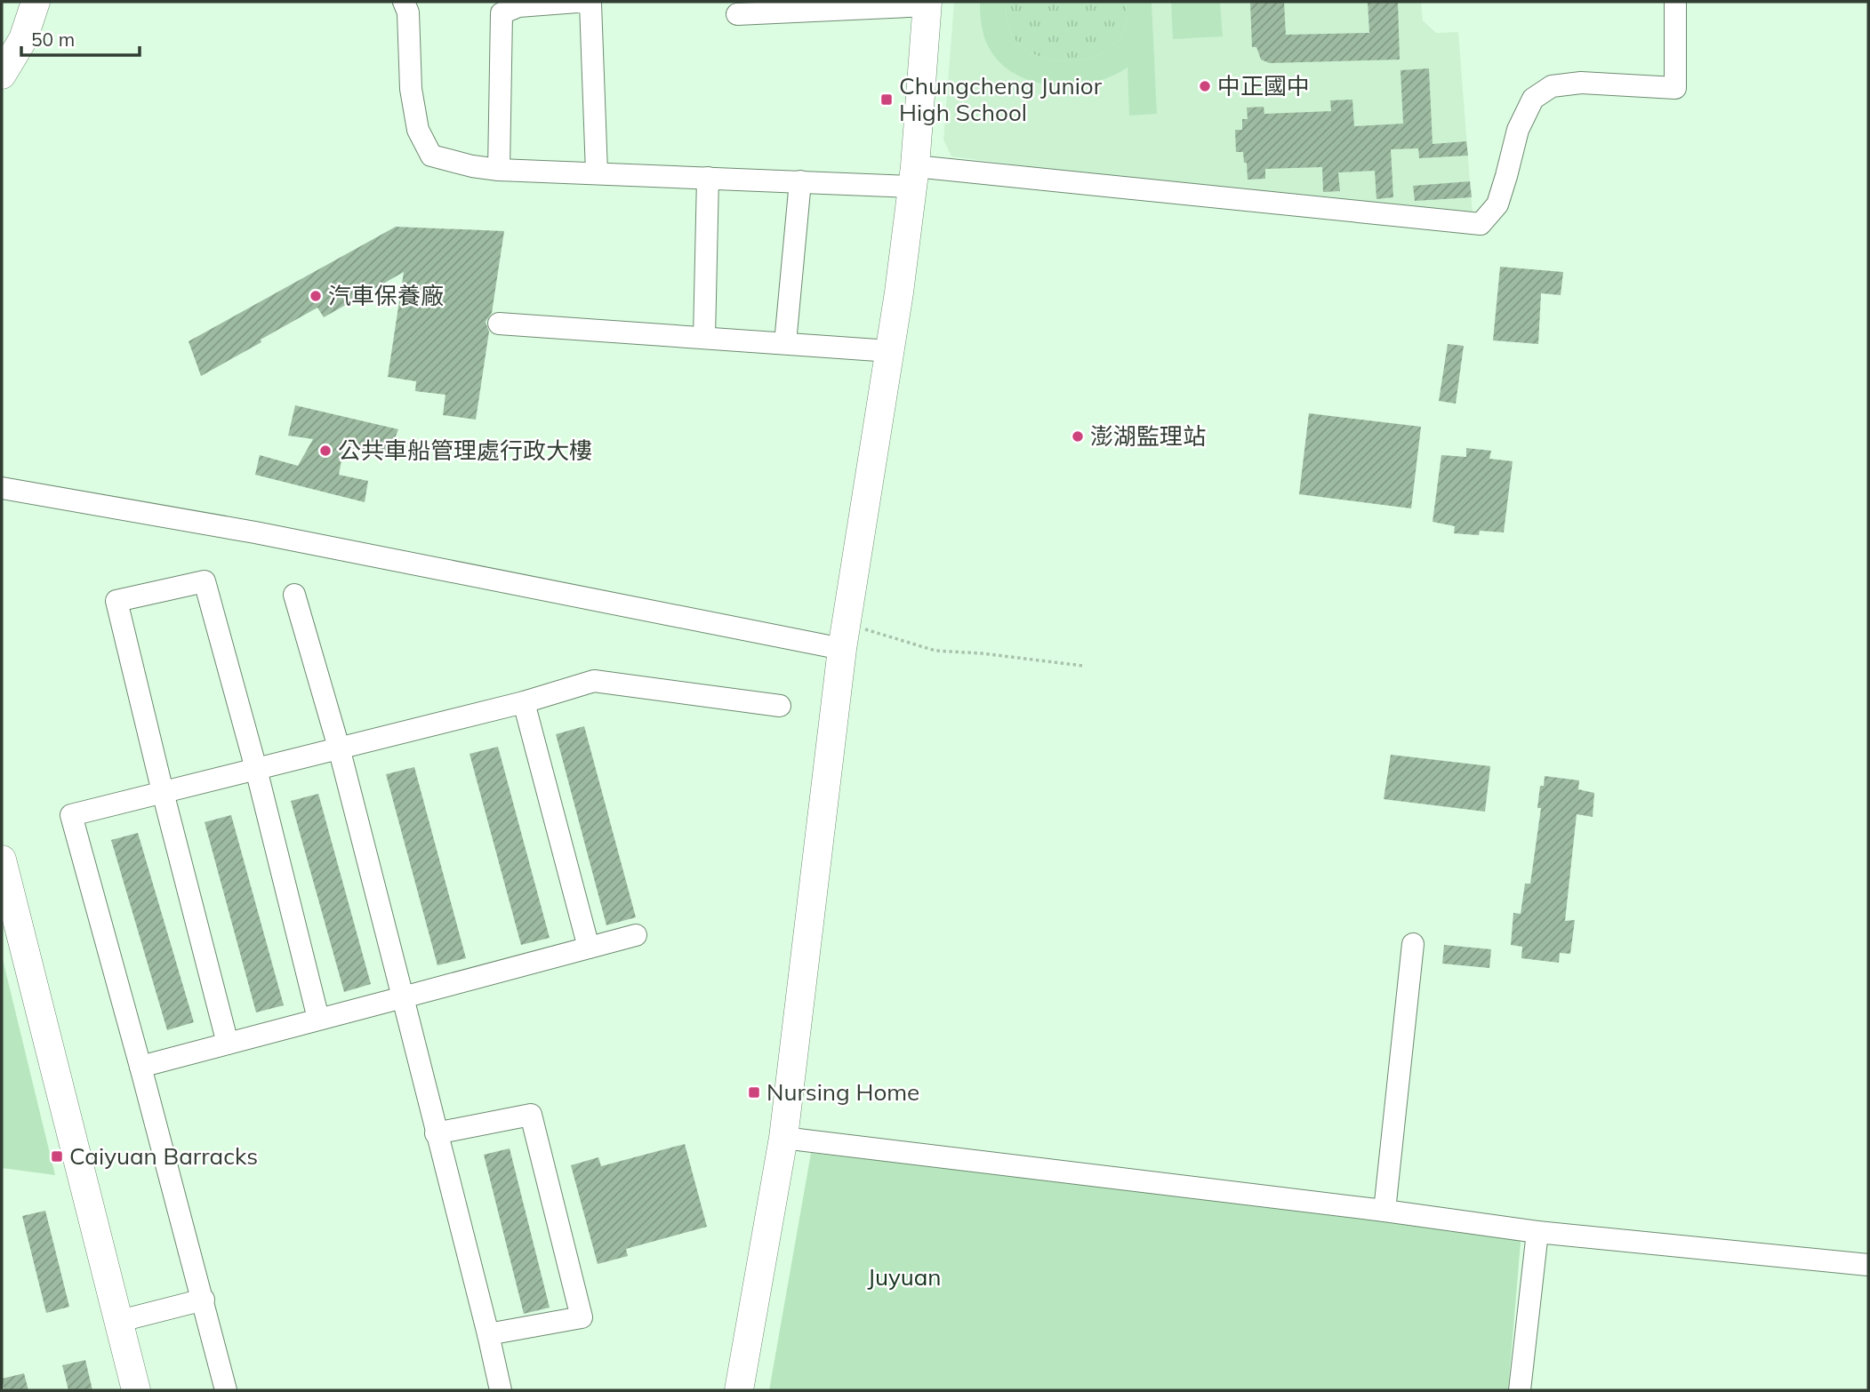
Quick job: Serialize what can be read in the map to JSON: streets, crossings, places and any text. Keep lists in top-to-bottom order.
{
  "parks": ["Juyuan"],
  "places": {
    "other": [
      "中正國中",
      "汽車保養廠",
      "澎湖監理站",
      "公共車船管理處行政大樓"
    ],
    "transit": ["Chungcheng Junior High School", "Nursing Home", "Caiyuan Barracks"]
  },
  "scale_bar": "50 m"
}
